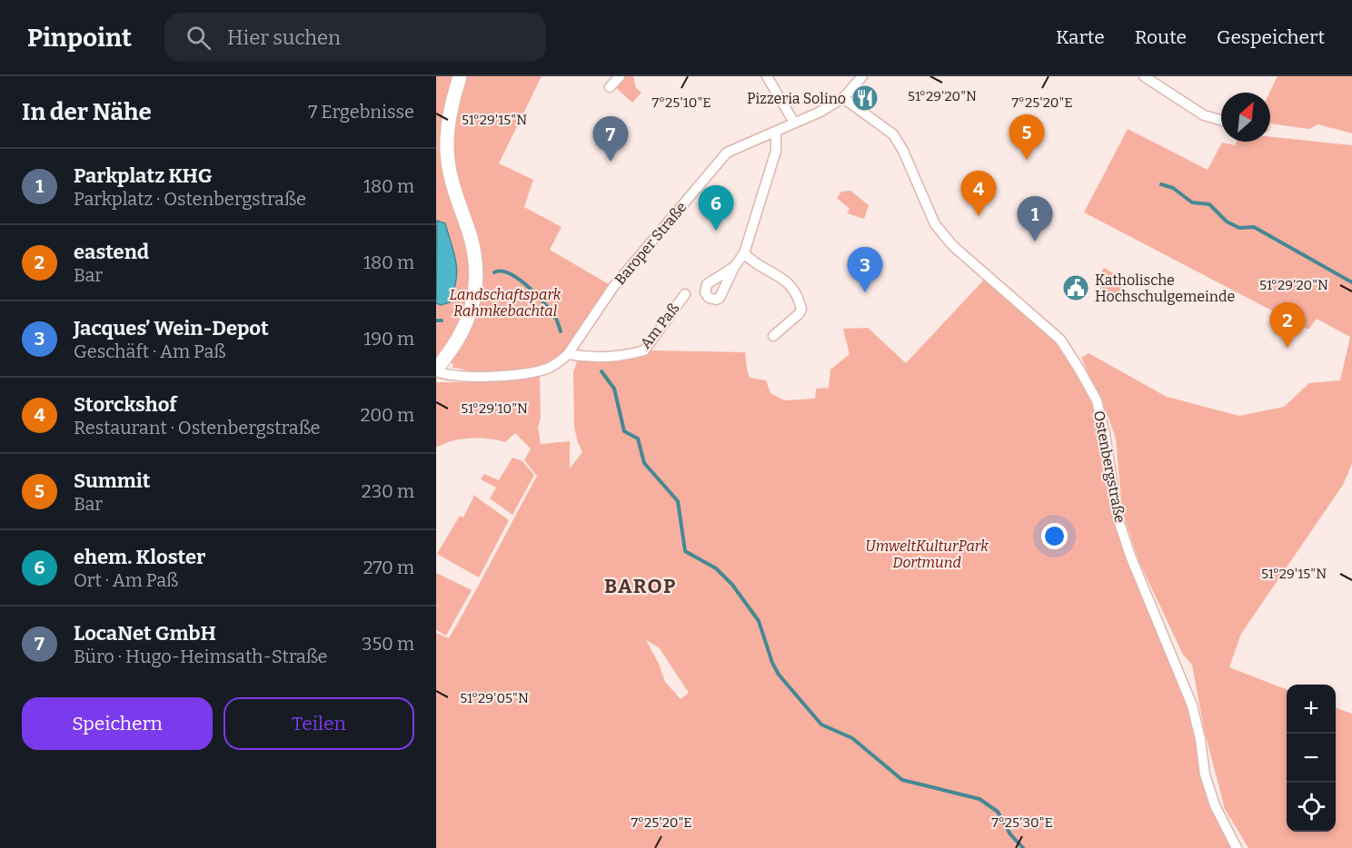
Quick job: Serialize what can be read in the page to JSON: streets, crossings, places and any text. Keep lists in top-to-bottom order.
{
  "streets": {
    "street": ["Baroper Straße", "Am Paß", "Ostenbergstraße"]
  },
  "crossings": [
    ["Baroper Straße", "Am Paß"],
    ["Baroper Straße", "Ostenbergstraße"]
  ],
  "districts": ["BAROP"],
  "parks": ["Landschaftspark Rahmkebachtal", "UmweltKulturPark Dortmund"],
  "places": {
    "restaurant": ["Pizzeria Solino"],
    "public building": ["Katholische Hochschulgemeinde"]
  },
  "north": "top right",
  "page": {
    "header": "Pinpoint",
    "search": "Hier suchen",
    "nav": ["Karte", "Route", "Gespeichert"],
    "heading": ["In der Nähe", "7 Ergebnisse"],
    "pins": [
      "5",
      "7",
      "4",
      "6",
      "1",
      "3",
      "2"
    ],
    "list": [
      {
        "mark": "1",
        "name": "Parkplatz KHG",
        "note": "Parkplatz · Ostenbergstraße",
        "value": "180 m"
      },
      {
        "mark": "2",
        "name": "eastend",
        "note": "Bar",
        "value": "180 m"
      },
      {
        "mark": "3",
        "name": "Jacques’ Wein-Depot",
        "note": "Geschäft · Am Paß",
        "value": "190 m"
      },
      {
        "mark": "4",
        "name": "Storckshof",
        "note": "Restaurant · Ostenbergstraße",
        "value": "200 m"
      },
      {
        "mark": "5",
        "name": "Summit",
        "note": "Bar",
        "value": "230 m"
      },
      {
        "mark": "6",
        "name": "ehem. Kloster",
        "note": "Ort · Am Paß",
        "value": "270 m"
      },
      {
        "mark": "7",
        "name": "LocaNet GmbH",
        "note": "Büro · Hugo-Heimsath-Straße",
        "value": "350 m"
      }
    ],
    "buttons": ["Speichern", "Teilen"],
    "map_buttons": ["+", "−"]
  },
  "coordinates": [
    "51°29'20\"N",
    "7°25'10\"E",
    "7°25'20\"E",
    "51°29'15\"N",
    "51°29'10\"N",
    "51°29'05\"N",
    "7°25'30\"E"
  ]
}
